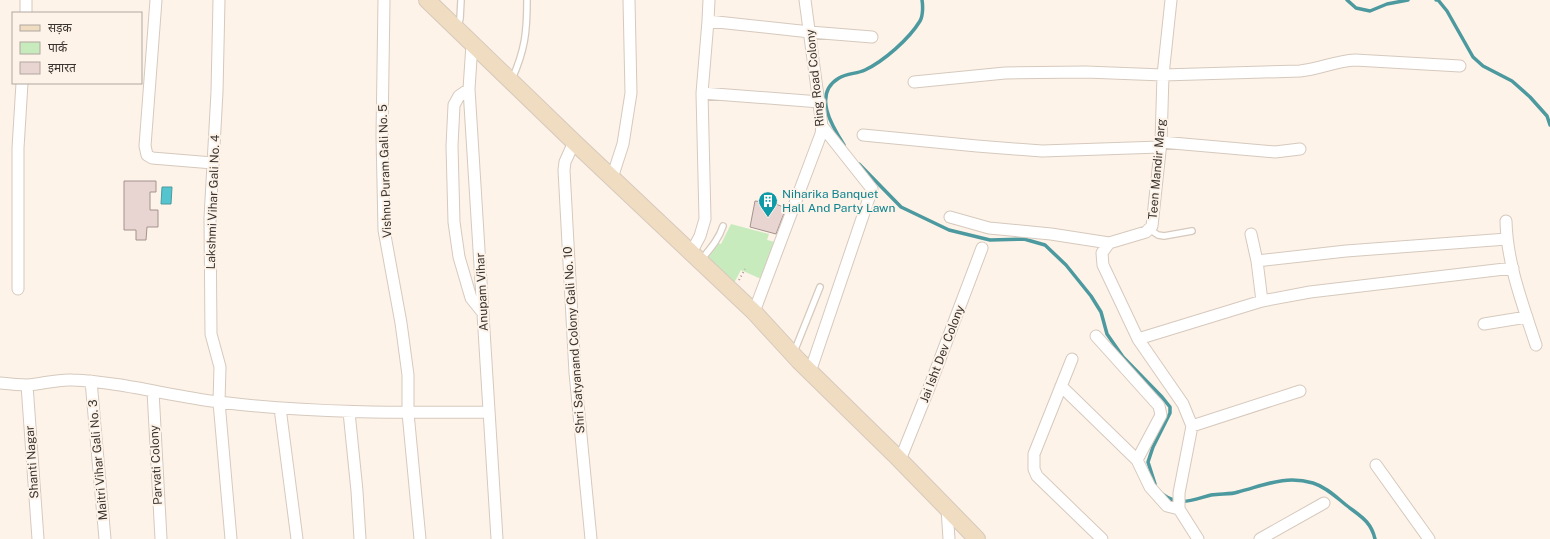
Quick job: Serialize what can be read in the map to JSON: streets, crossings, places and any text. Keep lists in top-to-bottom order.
{
  "streets": {
    "street": [
      "Ring Road Colony",
      "Teen Mandir Marg",
      "Vishnu Puram Gali No. 5",
      "Lakshmi Vihar Gali No. 4",
      "Anupam Vihar",
      "Shri Satyanand Colony Gali No. 10",
      "Jai Isht Dev Colony",
      "Maitri Vihar Gali No. 3",
      "Shanti Nagar",
      "Parvati Colony"
    ]
  },
  "places": {
    "building": ["Niharika Banquet Hall And Party Lawn"]
  },
  "legend": ["सड़क", "पार्क", "इमारत"]
}
